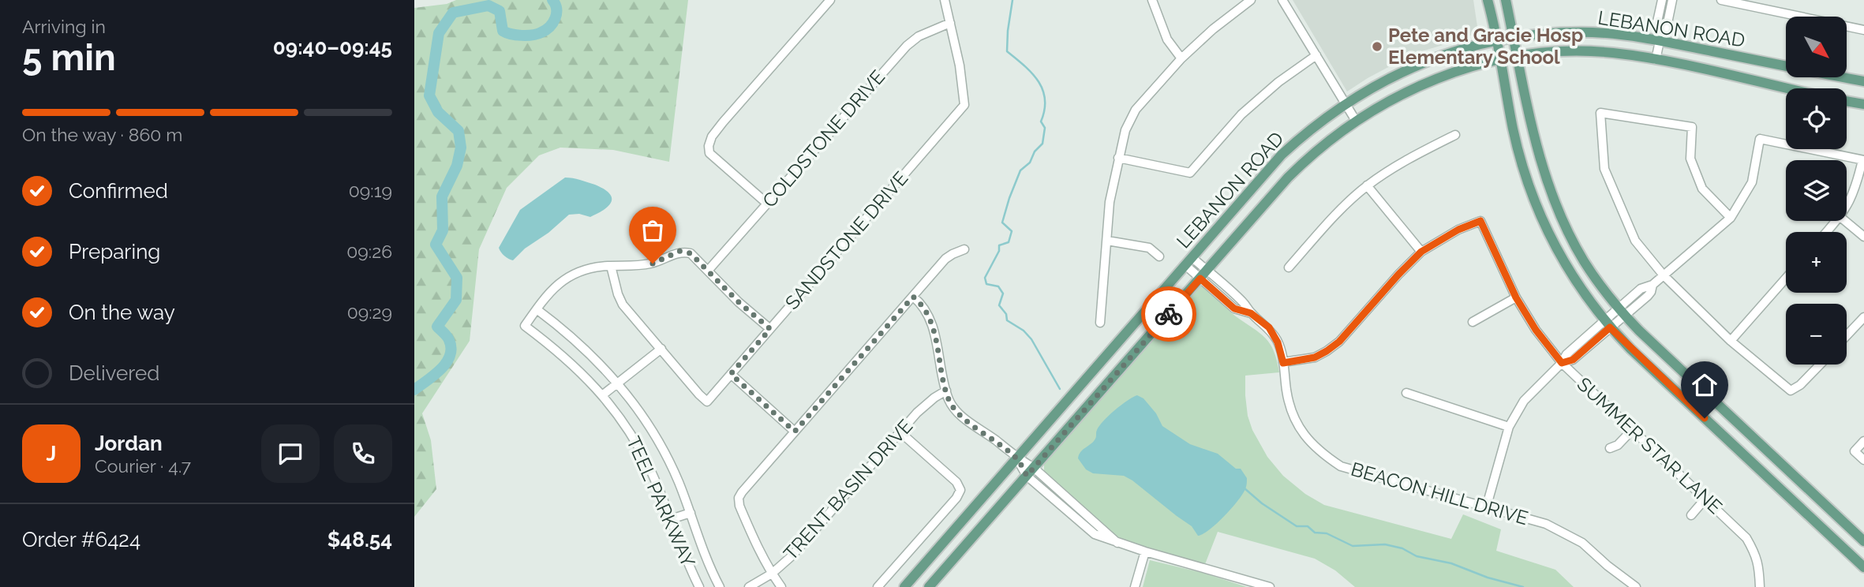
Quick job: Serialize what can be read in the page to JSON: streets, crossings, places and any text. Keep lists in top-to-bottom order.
{
  "streets": {
    "main road": ["LEBANON ROAD"],
    "street": [
      "COLDSTONE DRIVE",
      "SANDSTONE DRIVE",
      "SUMMER STAR LANE",
      "TRENT BASIN DRIVE",
      "BEACON HILL DRIVE",
      "TEEL PARKWAY"
    ]
  },
  "crossings": [
    ["LEBANON ROAD", "BEACON HILL DRIVE"],
    ["COLDSTONE DRIVE", "SANDSTONE DRIVE"]
  ],
  "places": ["Pete and Gracie Hosp Elementary School"],
  "north": "bottom right",
  "page": {
    "heading": ["5 min", "Arriving in", "09:40–09:45"],
    "panel": [
      "Jordan",
      "Courier · 4.7",
      "Order #6424",
      "$48.54"
    ],
    "map_buttons": ["+", "−"],
    "bar": "On the way · 860 m",
    "list": [
      ["Confirmed", "09:19"],
      ["Preparing", "09:26"],
      ["On the way", "09:29"],
      "Delivered"
    ],
    "round": "J"
  }
}
